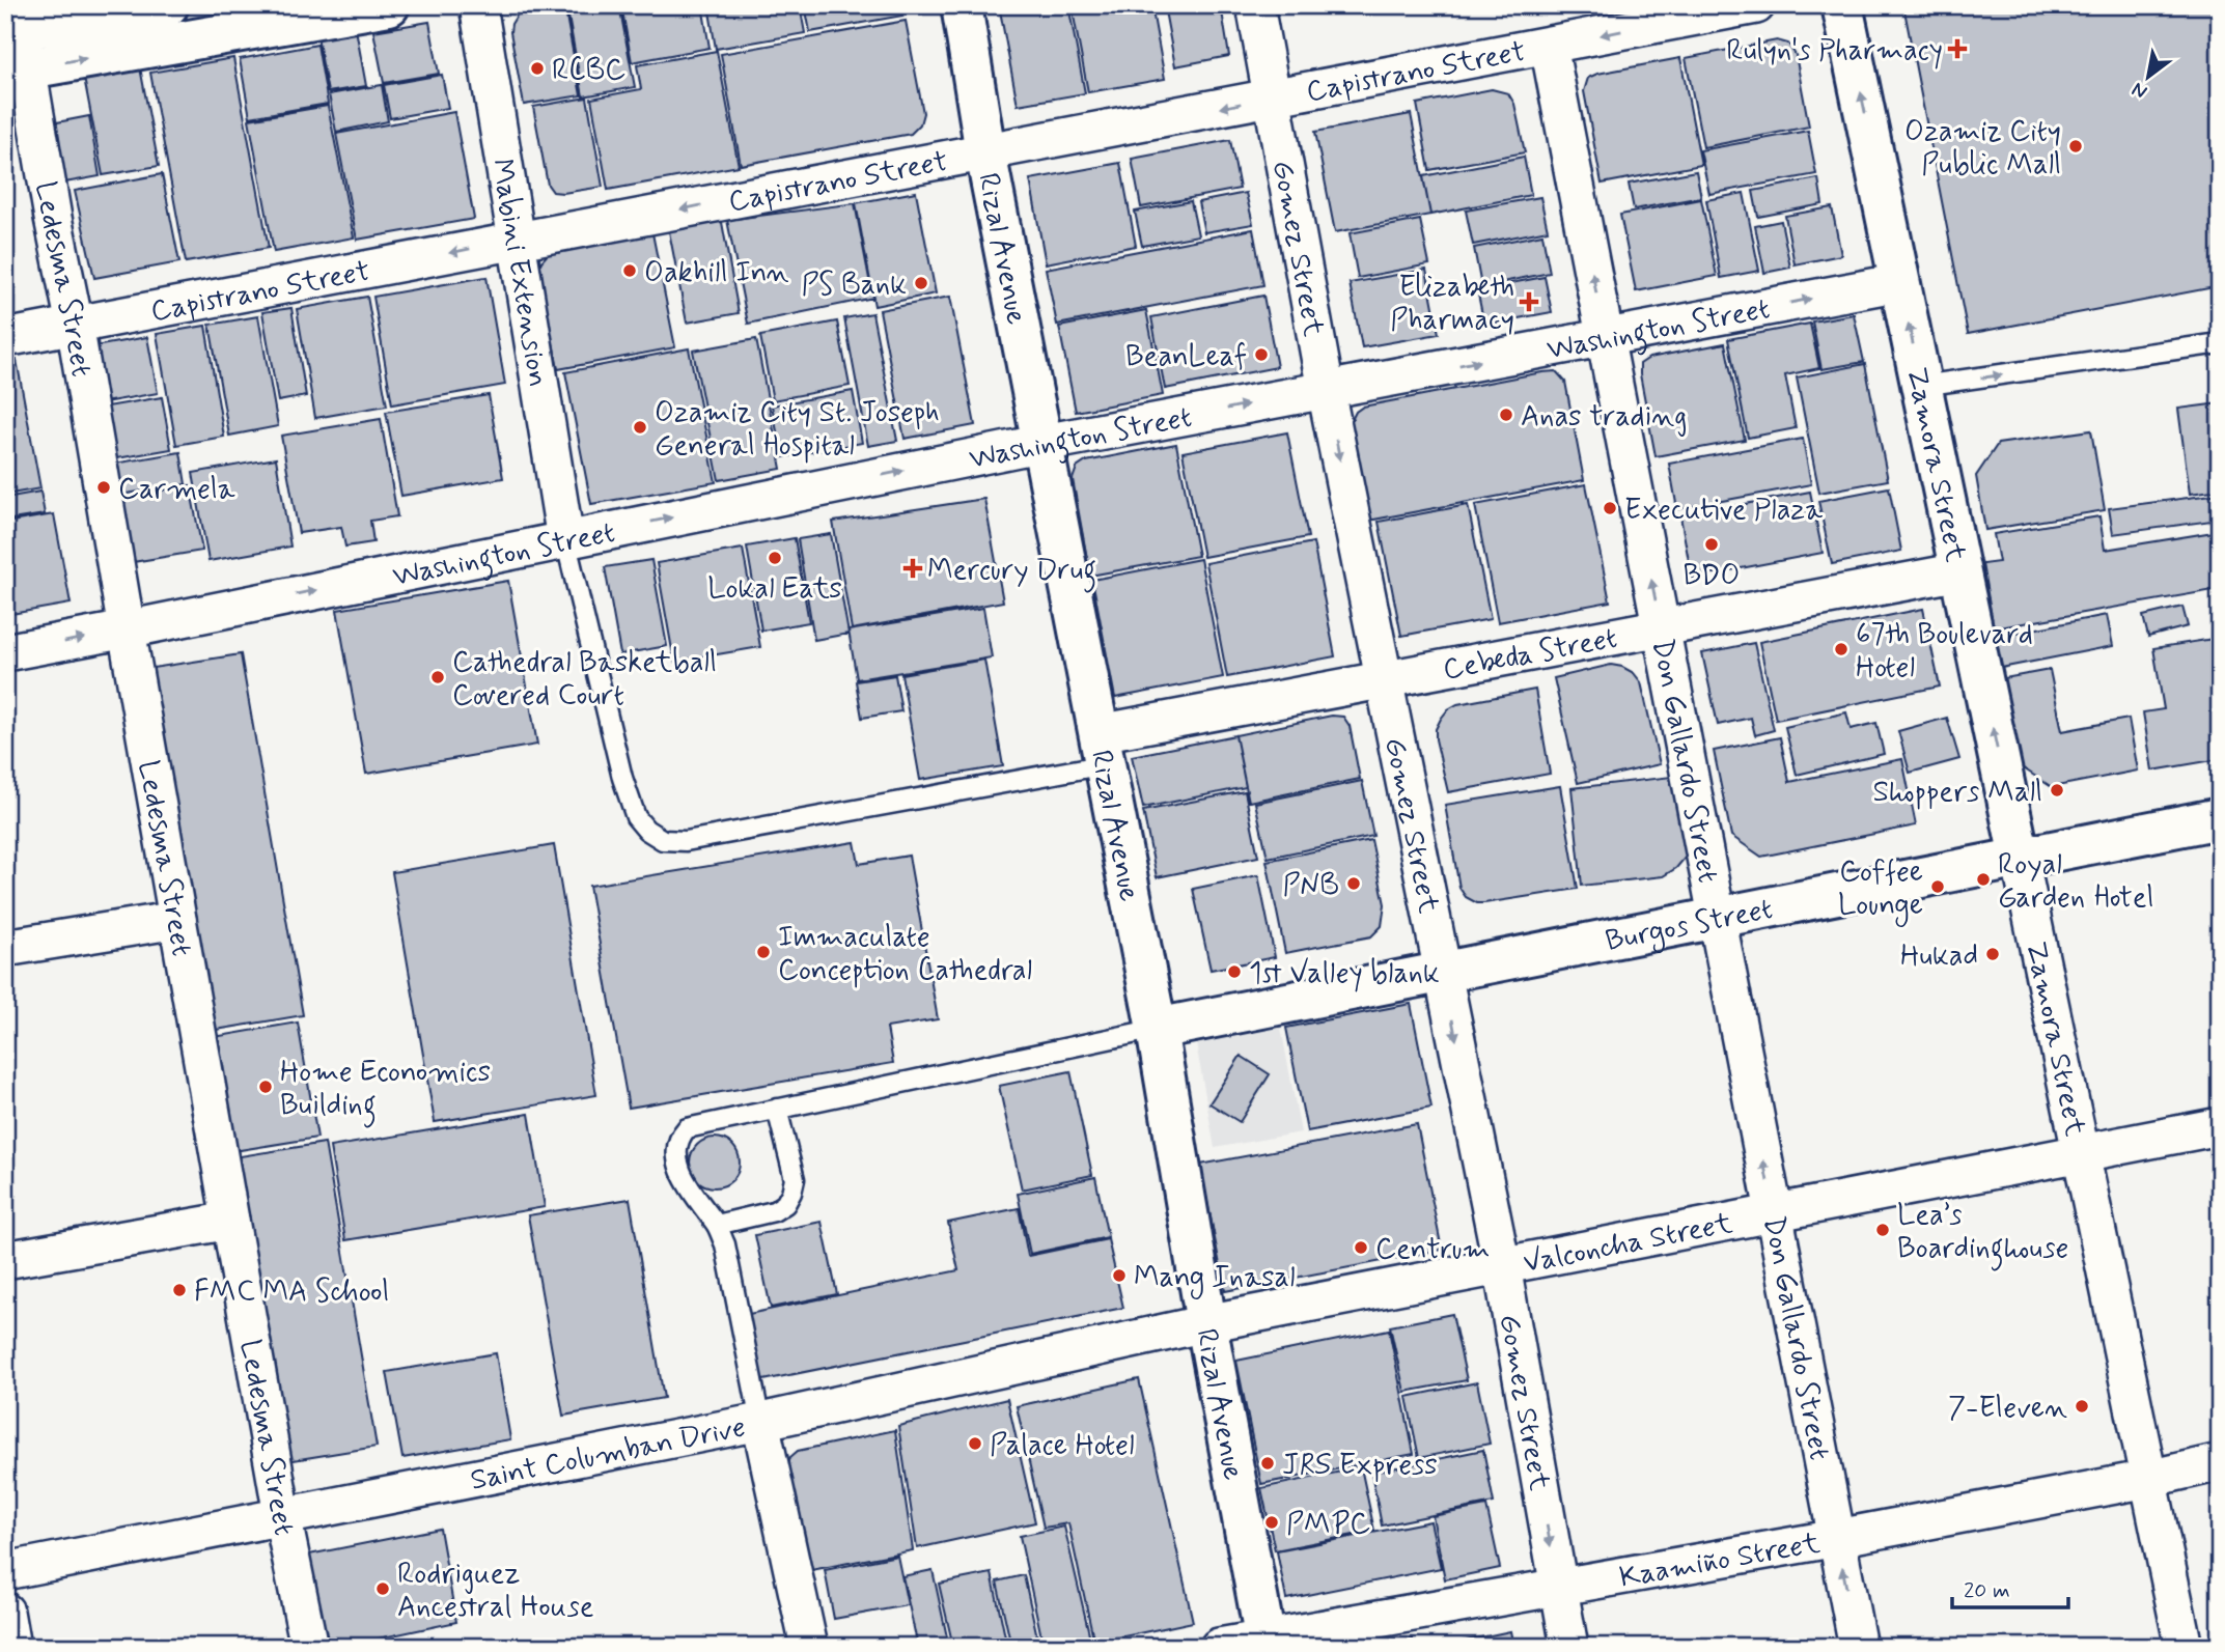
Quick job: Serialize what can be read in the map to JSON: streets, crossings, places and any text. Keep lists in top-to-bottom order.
{
  "streets": {
    "main road": ["Rizal Avenue", "Zamora Street", "Burgos Street"],
    "street": [
      "Capistrano Street",
      "Gomez Street",
      "Mabini Extension",
      "Ledesma Street",
      "Washington Street",
      "Cebeda Street",
      "Don Gallardo Street",
      "Valconcha Street",
      "Saint Columban Drive",
      "Kaamiño Street"
    ]
  },
  "crossings": [
    ["Capistrano Street", "Rizal Avenue"],
    ["Capistrano Street", "Gomez Street"],
    ["Capistrano Street", "Mabini Extension"],
    ["Capistrano Street", "Ledesma Street"],
    ["Capistrano Street", "Don Gallardo Street"],
    ["Rizal Avenue", "Washington Street"],
    ["Rizal Avenue", "Cebeda Street"],
    ["Rizal Avenue", "Burgos Street"],
    ["Rizal Avenue", "Valconcha Street"],
    ["Rizal Avenue", "Saint Columban Drive"],
    ["Rizal Avenue", "Kaamiño Street"],
    ["Gomez Street", "Washington Street"],
    ["Gomez Street", "Cebeda Street"],
    ["Gomez Street", "Burgos Street"],
    ["Gomez Street", "Valconcha Street"],
    ["Gomez Street", "Kaamiño Street"],
    ["Mabini Extension", "Washington Street"],
    ["Ledesma Street", "Washington Street"],
    ["Ledesma Street", "Saint Columban Drive"],
    ["Washington Street", "Zamora Street"],
    ["Washington Street", "Don Gallardo Street"],
    ["Zamora Street", "Cebeda Street"],
    ["Zamora Street", "Burgos Street"],
    ["Zamora Street", "Valconcha Street"],
    ["Zamora Street", "Kaamiño Street"],
    ["Cebeda Street", "Don Gallardo Street"],
    ["Don Gallardo Street", "Burgos Street"],
    ["Don Gallardo Street", "Valconcha Street"],
    ["Don Gallardo Street", "Kaamiño Street"],
    ["Valconcha Street", "Saint Columban Drive"]
  ],
  "one_way": [
    "Capistrano Street",
    "Gomez Street",
    "Washington Street",
    "Zamora Street",
    "Don Gallardo Street"
  ],
  "places": {
    "health": ["Rulyn's Pharmacy", "Elizabeth Pharmacy", "Mercury Drug"],
    "other": [
      "RCBC",
      "Ozamiz City Public Mall",
      "Oakhill Inn",
      "PS Bank",
      "BeanLeaf",
      "Anas trading",
      "Ozamiz City St. Joseph General Hospital",
      "Carmela",
      "Executive Plaza",
      "BDO",
      "Lokal Eats",
      "67th Boulevard Hotel",
      "Cathedral Basketball Covered Court",
      "Shoppers Mall",
      "Royal Garden Hotel",
      "PNB",
      "Coffee Lounge",
      "Immaculate Conception Cathedral",
      "Hukad",
      "1st Valley blank",
      "Home Economics Building",
      "Lea’s Boardinghouse",
      "Centrum",
      "Mang Inasal",
      "FMC MA School",
      "7-Eleven",
      "Palace Hotel",
      "JRS Express",
      "PMPC",
      "Rodriguez Ancestral House"
    ]
  },
  "scale_bar": "20 m",
  "north": "bottom left"
}
